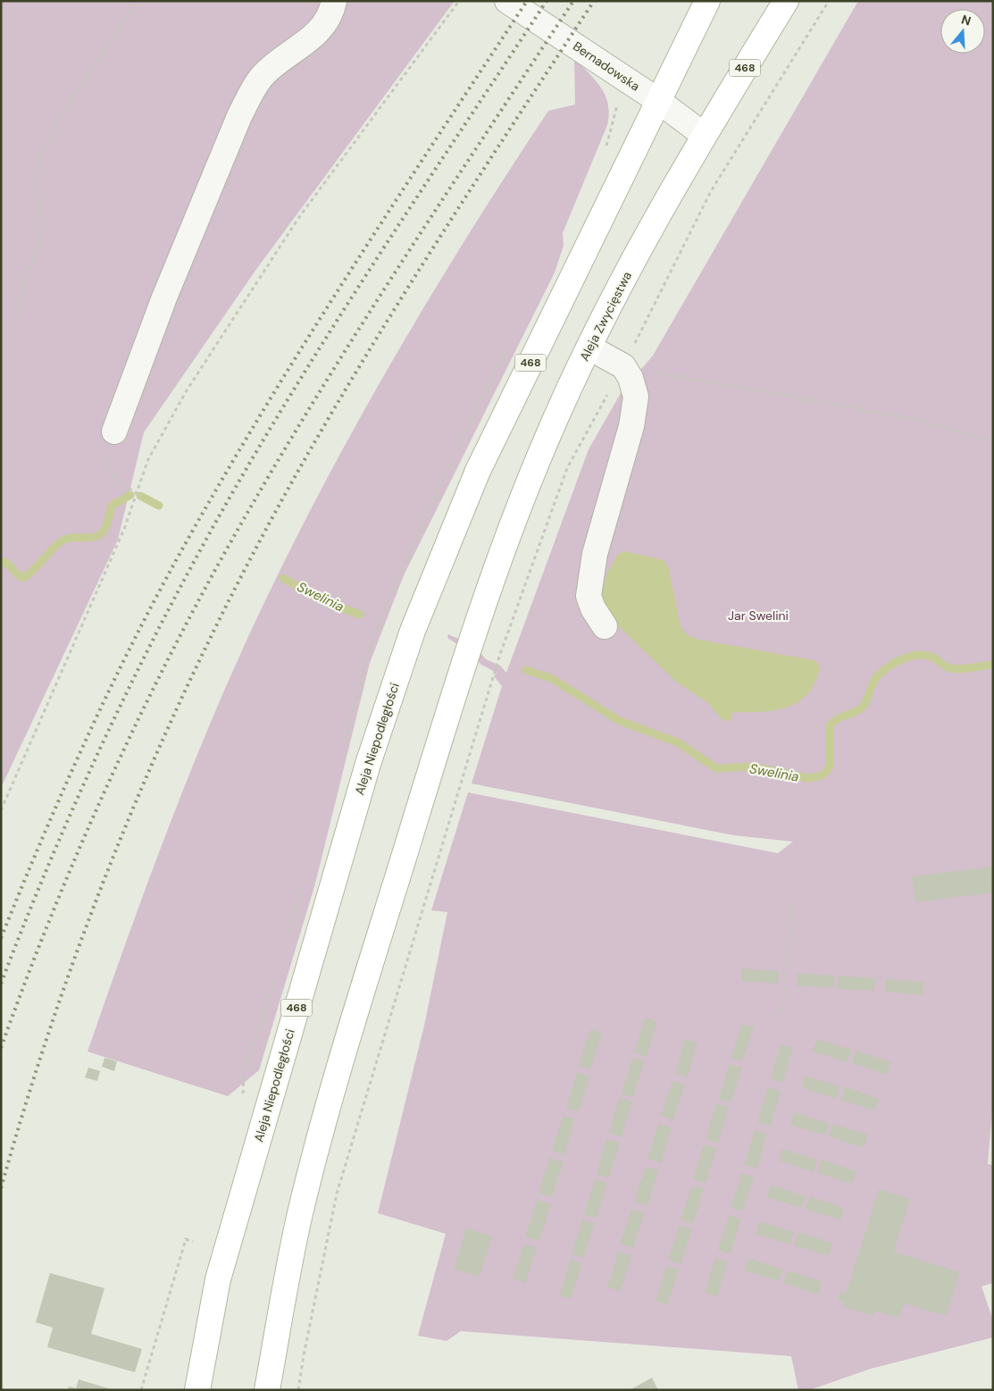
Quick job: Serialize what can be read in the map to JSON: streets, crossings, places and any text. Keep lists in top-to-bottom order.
{
  "streets": {
    "main road": ["468", "Aleja Zwycięstwa", "Aleja Niepodległości"],
    "street": ["Bernadowska"]
  },
  "crossings": [
    ["Bernadowska", "468"],
    ["Bernadowska", "Aleja Zwycięstwa"],
    ["Bernadowska", "Aleja Niepodległości"],
    ["468", "Aleja Niepodległości"]
  ],
  "water": ["Swelinia"],
  "parks": ["Jar Swelini"],
  "north": "top"
}
